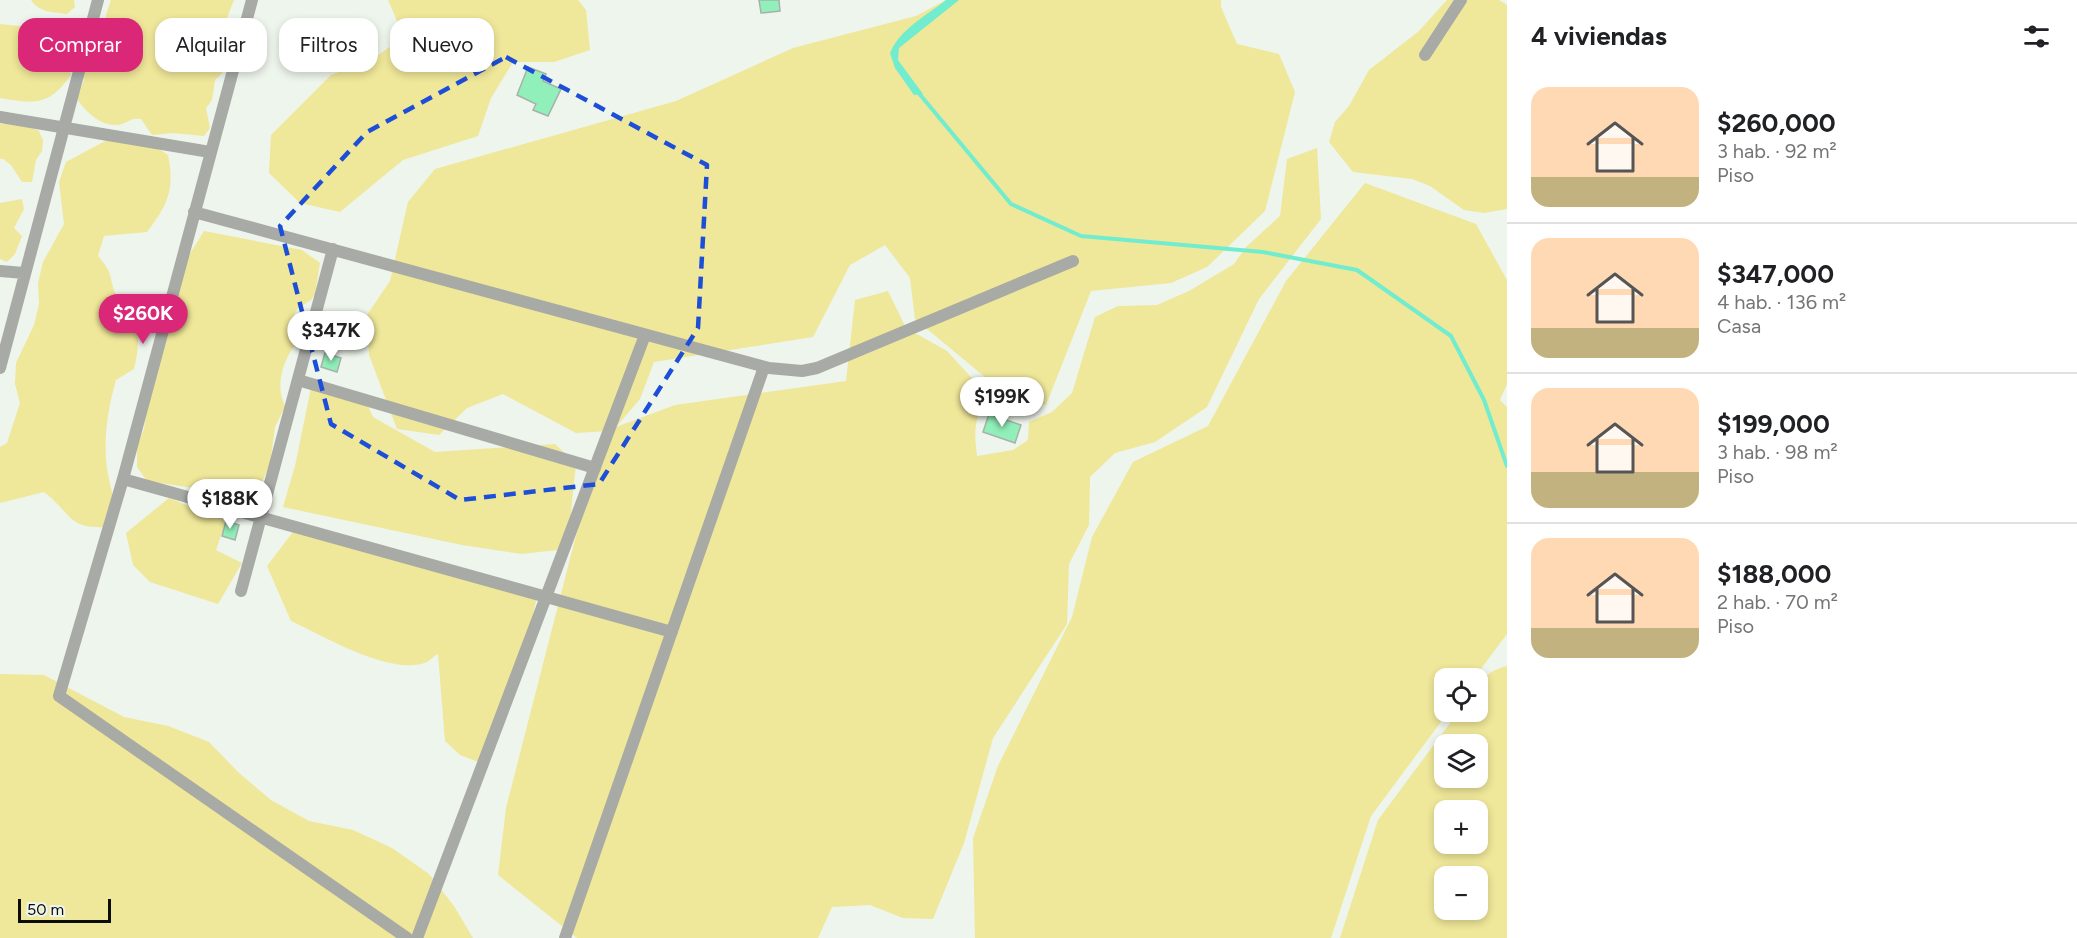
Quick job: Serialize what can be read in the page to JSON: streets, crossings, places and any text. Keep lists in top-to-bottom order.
{
  "scale_bar": "50 m",
  "page": {
    "heading": "4 viviendas",
    "chip": [
      "Comprar",
      "Alquilar",
      "Filtros",
      "Nuevo"
    ],
    "list": [
      {
        "name": "$260,000",
        "note": "3 hab. · 92 m² · Piso"
      },
      {
        "name": "$347,000",
        "note": "4 hab. · 136 m² · Casa"
      },
      {
        "name": "$199,000",
        "note": "3 hab. · 98 m² · Piso"
      },
      {
        "name": "$188,000",
        "note": "2 hab. · 70 m² · Piso"
      }
    ],
    "price": [
      "$260K",
      "$347K",
      "$199K",
      "$188K"
    ],
    "map_buttons": ["+", "−"],
    "scale": "50 m"
  }
}
